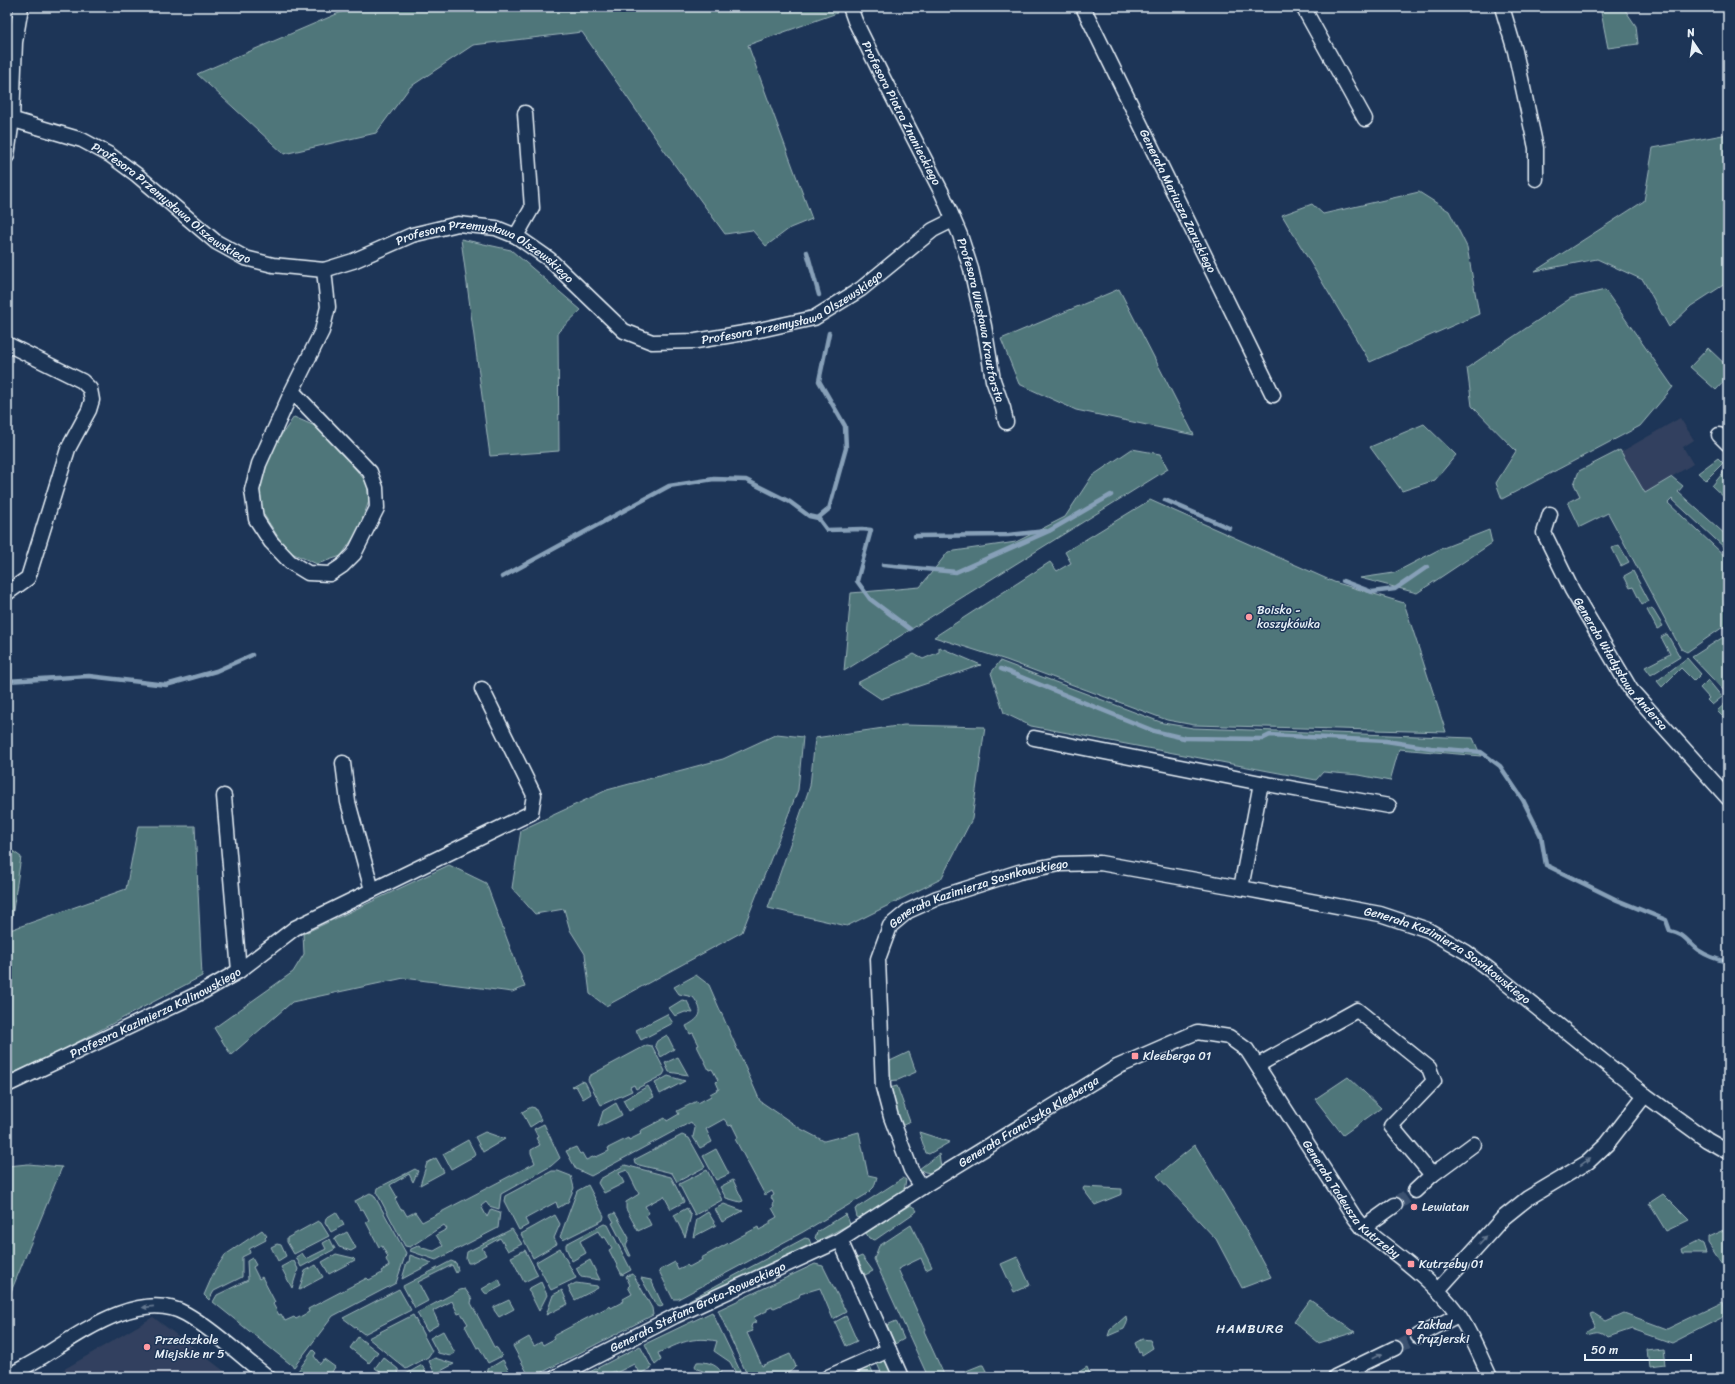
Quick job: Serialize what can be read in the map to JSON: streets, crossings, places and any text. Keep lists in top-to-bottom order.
{
  "streets": {
    "street": [
      "Profesora Piotra Znanieckiego",
      "Generała Mariusza Zaruskiego",
      "Profesora Przemysława Olszewskiego",
      "Profesora Wiesława Krautforsta",
      "Generała Władysława Andersa",
      "Generała Kazimierza Sosnkowskiego",
      "Profesora Kazimierza Kalinowskiego",
      "Generała Franciszka Kleeberga",
      "Generała Tadeusza Kutrzeby",
      "Generała Stefana Grota-Roweckiego"
    ]
  },
  "crossings": [
    ["Profesora Piotra Znanieckiego", "Profesora Przemysława Olszewskiego"],
    ["Profesora Piotra Znanieckiego", "Profesora Wiesława Krautforsta"],
    ["Profesora Przemysława Olszewskiego", "Profesora Wiesława Krautforsta"],
    ["Generała Kazimierza Sosnkowskiego", "Generała Franciszka Kleeberga"],
    ["Generała Franciszka Kleeberga", "Generała Tadeusza Kutrzeby"],
    ["Generała Franciszka Kleeberga", "Generała Stefana Grota-Roweckiego"]
  ],
  "districts": ["HAMBURG"],
  "places": {
    "other": [
      "Boisko - koszykówka",
      "Lewiatan",
      "Zakład fryzjerski",
      "Przedszkole Miejskie nr 5"
    ],
    "transit": ["Kleeberga 01", "Kutrzeby 01"]
  },
  "scale_bar": "50 m",
  "north": "top"
}
